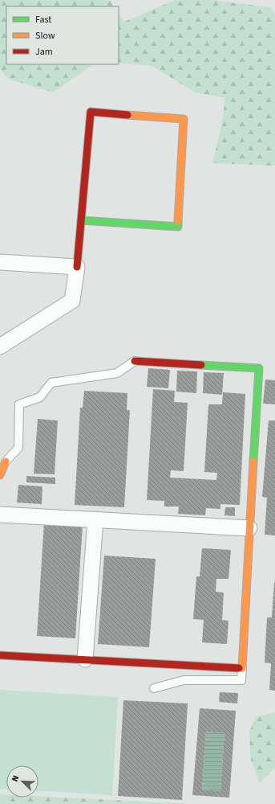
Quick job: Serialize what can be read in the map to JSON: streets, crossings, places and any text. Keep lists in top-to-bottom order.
{
  "legend": ["Fast", "Slow", "Jam"],
  "north": "top left"
}
